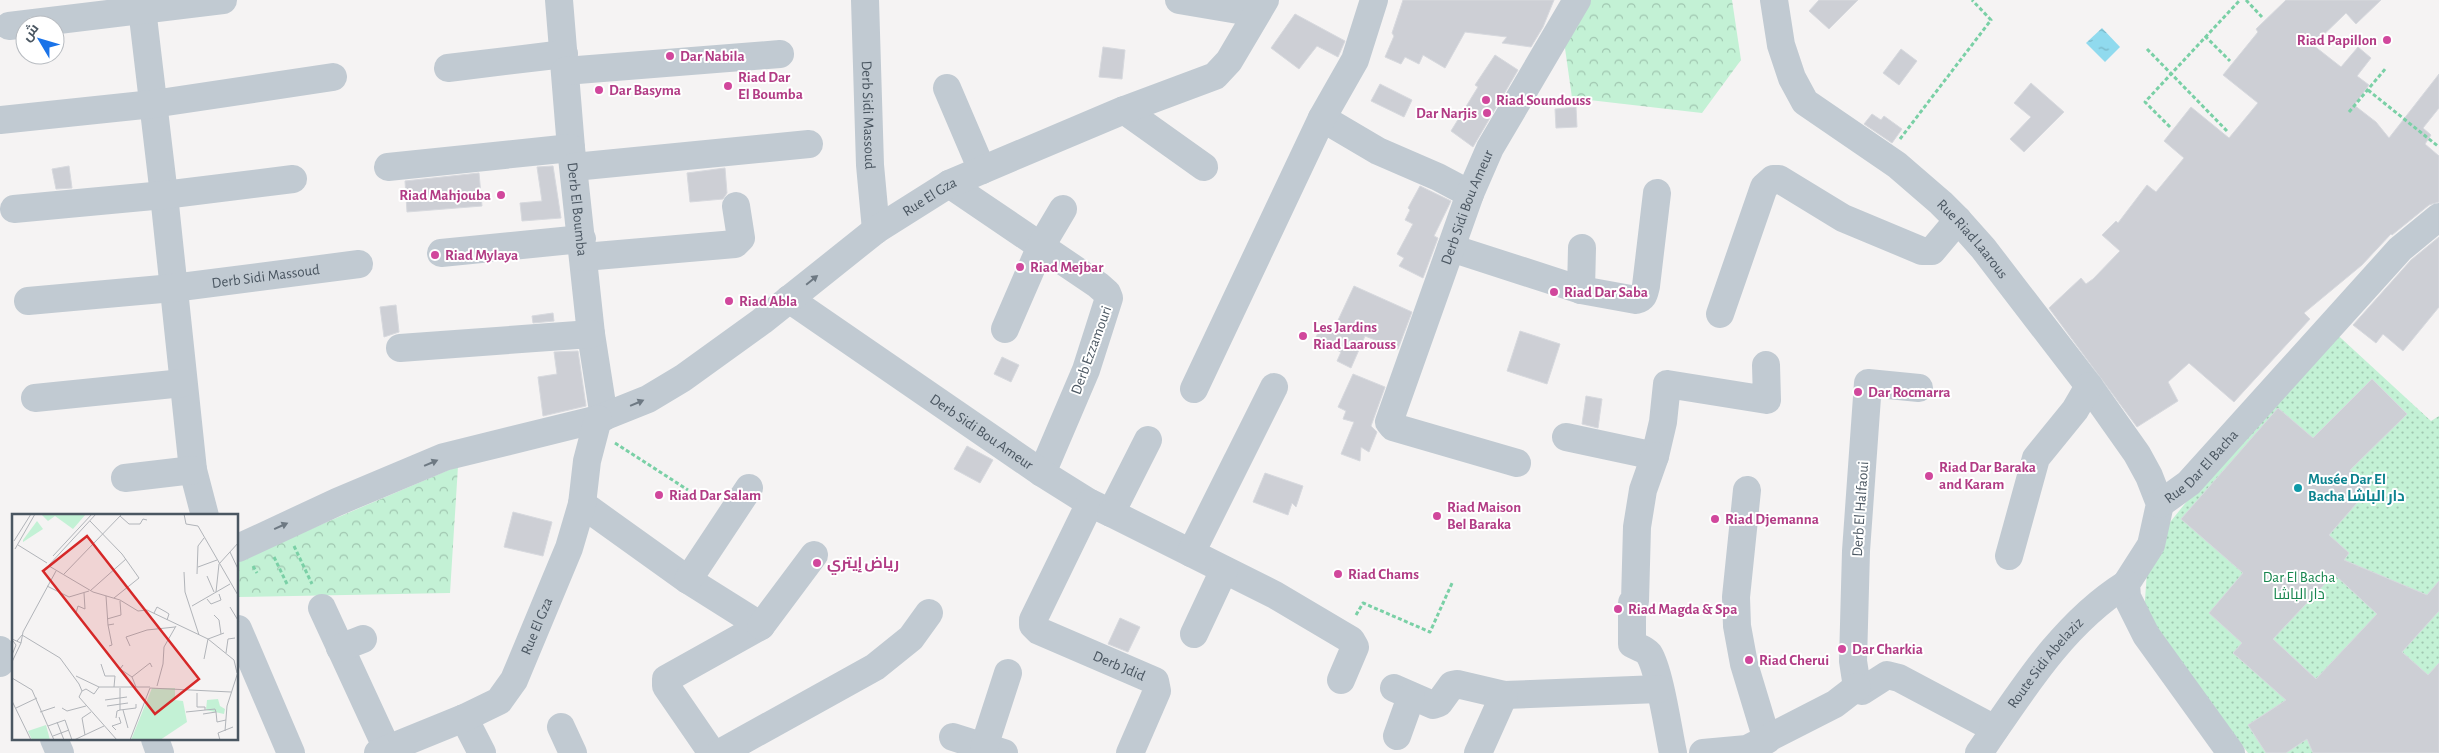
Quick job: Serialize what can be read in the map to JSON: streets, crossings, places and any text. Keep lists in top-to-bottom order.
{
  "streets": {
    "street": [
      "Derb Sidi Massoud",
      "Rue El Gza",
      "Derb Sidi Bou Ameur",
      "Derb El Boumba",
      "Rue Riad Laarous",
      "Derb Ezzamouri",
      "Rue Dar El Bacha",
      "Derb El Halfaoui",
      "Route Sidi Abelaziz",
      "Derb Jdid"
    ]
  },
  "crossings": [
    ["Derb Sidi Massoud", "Rue El Gza"],
    ["Rue El Gza", "Derb Sidi Bou Ameur"],
    ["Rue El Gza", "Derb El Boumba"],
    ["Rue El Gza", "Derb Ezzamouri"],
    ["Derb Sidi Bou Ameur", "Derb Ezzamouri"],
    ["Derb Sidi Bou Ameur", "Derb Jdid"],
    ["Rue Riad Laarous", "Rue Dar El Bacha"],
    ["Rue Dar El Bacha", "Route Sidi Abelaziz"]
  ],
  "parks": ["Dar El Bacha دار الباشا"],
  "places": [
    "Riad Papillon",
    "Dar Nabila",
    "Riad Dar El Boumba",
    "Dar Basyma",
    "Riad Soundouss",
    "Dar Narjis",
    "Riad Mahjouba",
    "Riad Mylaya",
    "Riad Mejbar",
    "Riad Dar Saba",
    "Riad Abla",
    "Les Jardins Riad Laarouss",
    "Dar Rocmarra",
    "Riad Dar Baraka and Karam",
    "Musée Dar El Bacha دار الباشا",
    "Riad Dar Salam",
    "Riad Maison Bel Baraka",
    "Riad Djemanna",
    "رياض إيتري",
    "Riad Chams",
    "Riad Magda & Spa",
    "Dar Charkia",
    "Riad Cherui"
  ],
  "north": "top left"
}
